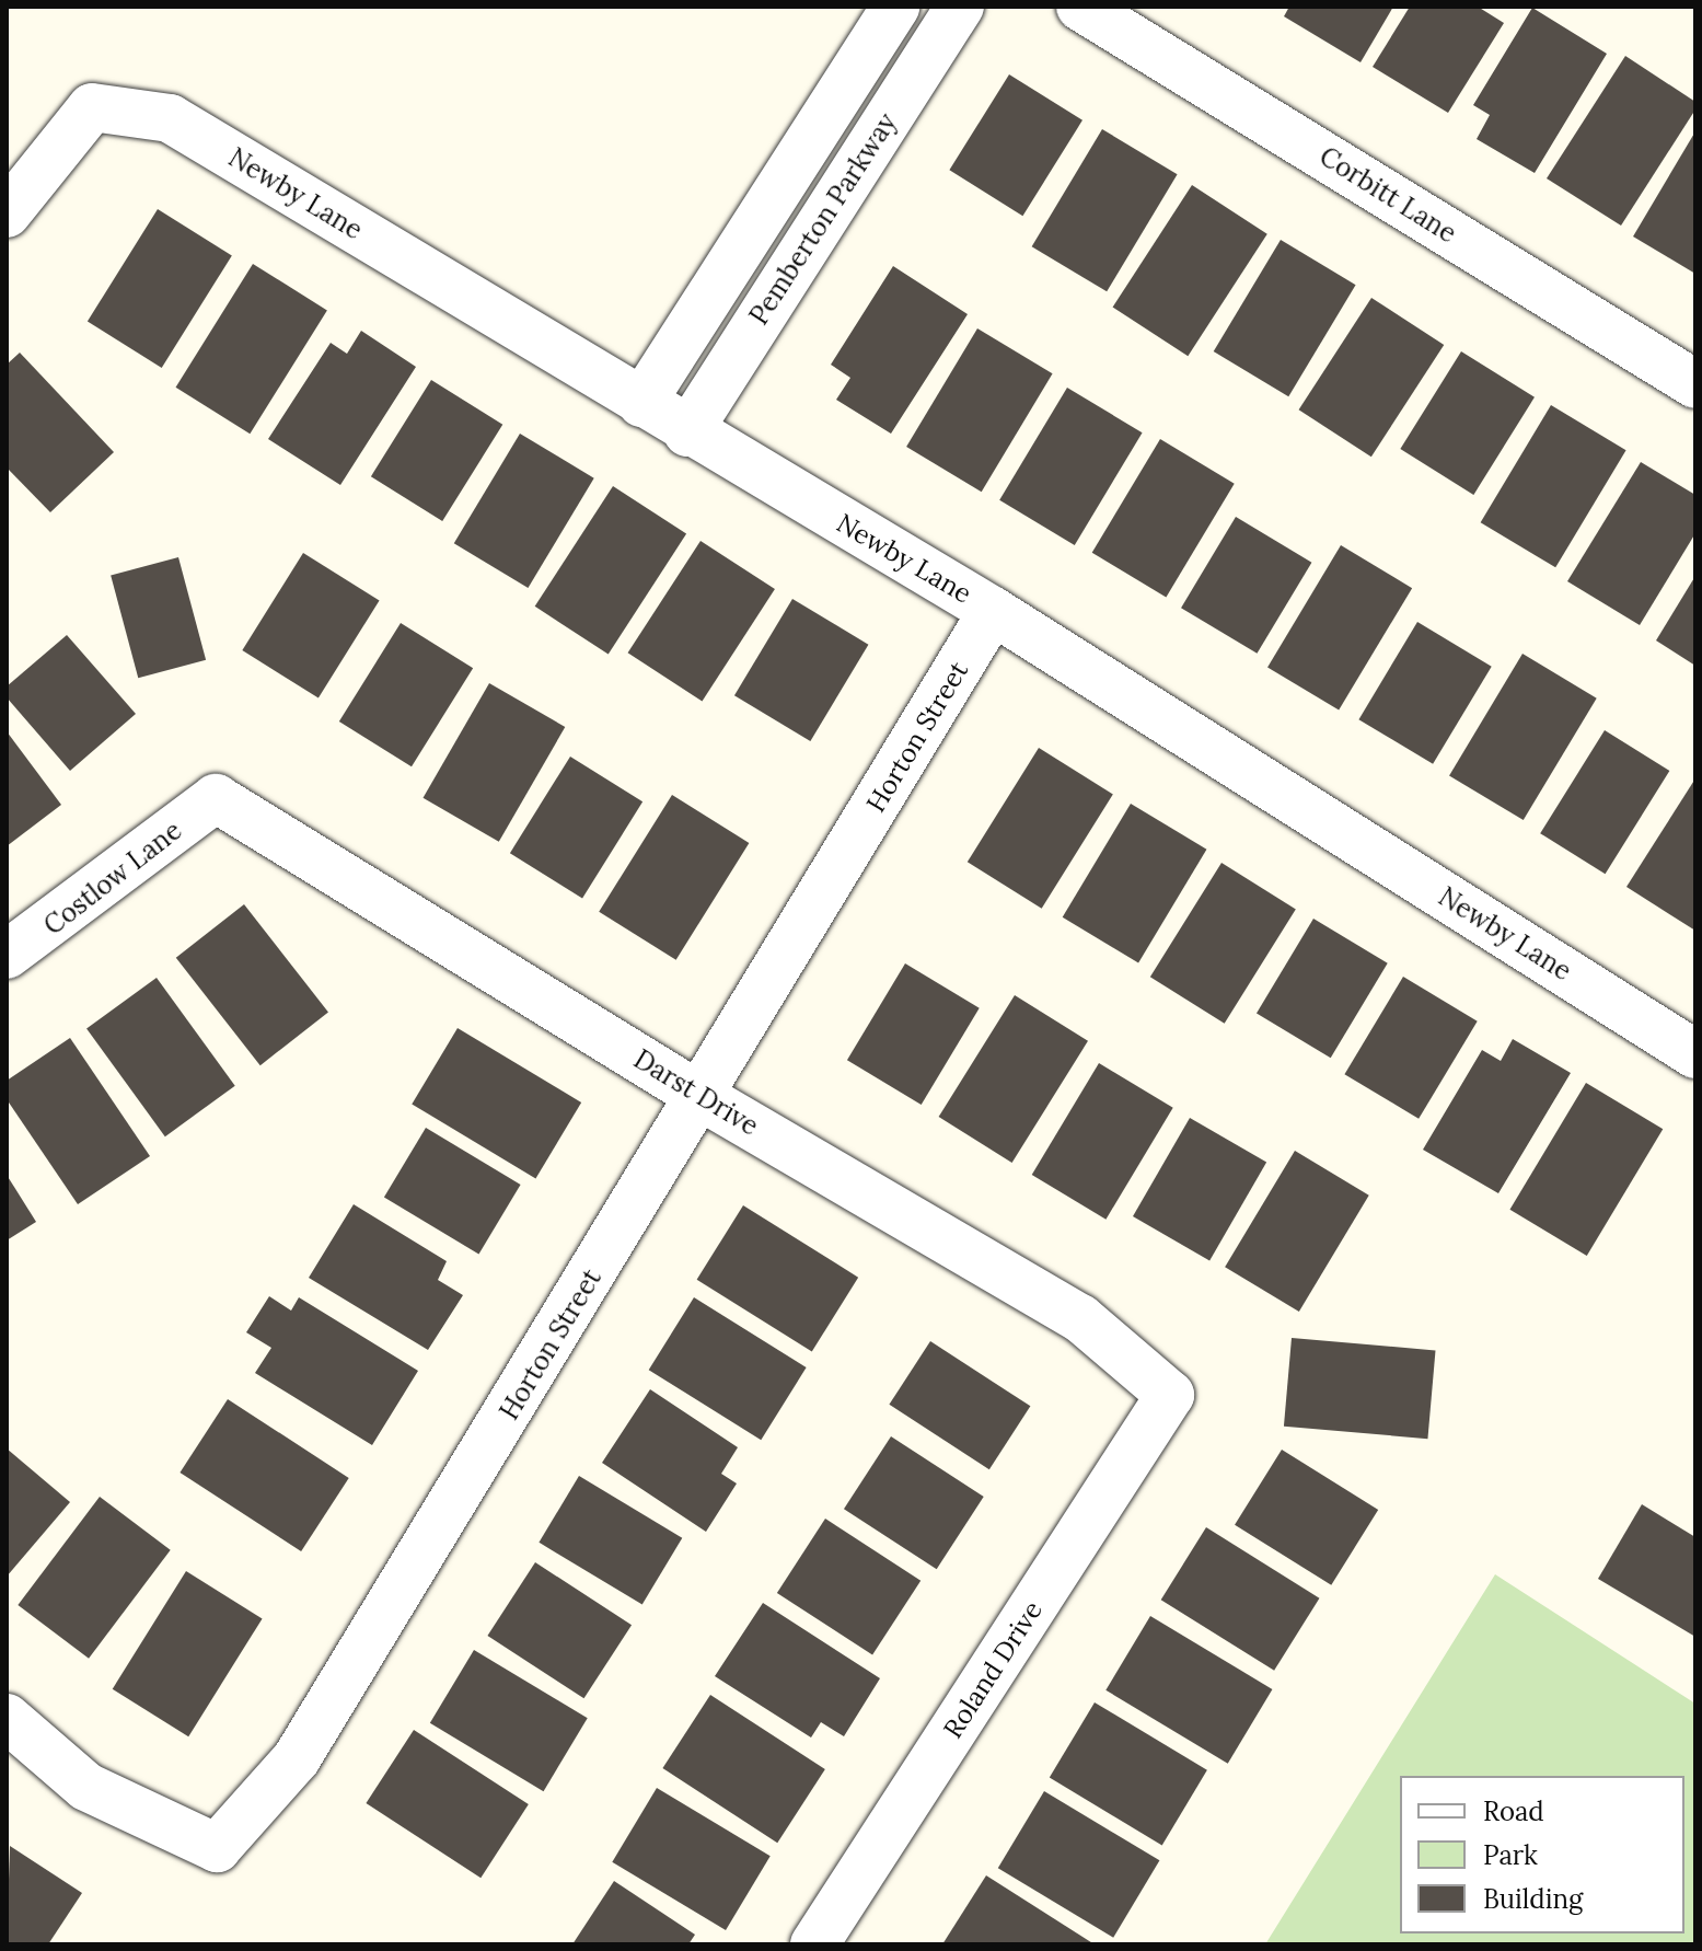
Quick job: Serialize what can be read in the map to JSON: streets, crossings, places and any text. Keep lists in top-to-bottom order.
{
  "streets": {
    "street": [
      "Newby Lane",
      "Corbitt Lane",
      "Pemberton Parkway",
      "Horton Street",
      "Costlow Lane",
      "Darst Drive",
      "Roland Drive"
    ]
  },
  "crossings": [
    ["Newby Lane", "Pemberton Parkway"],
    ["Newby Lane", "Horton Street"],
    ["Horton Street", "Darst Drive"],
    ["Costlow Lane", "Darst Drive"],
    ["Darst Drive", "Roland Drive"]
  ],
  "legend": ["Road", "Park", "Building"]
}
